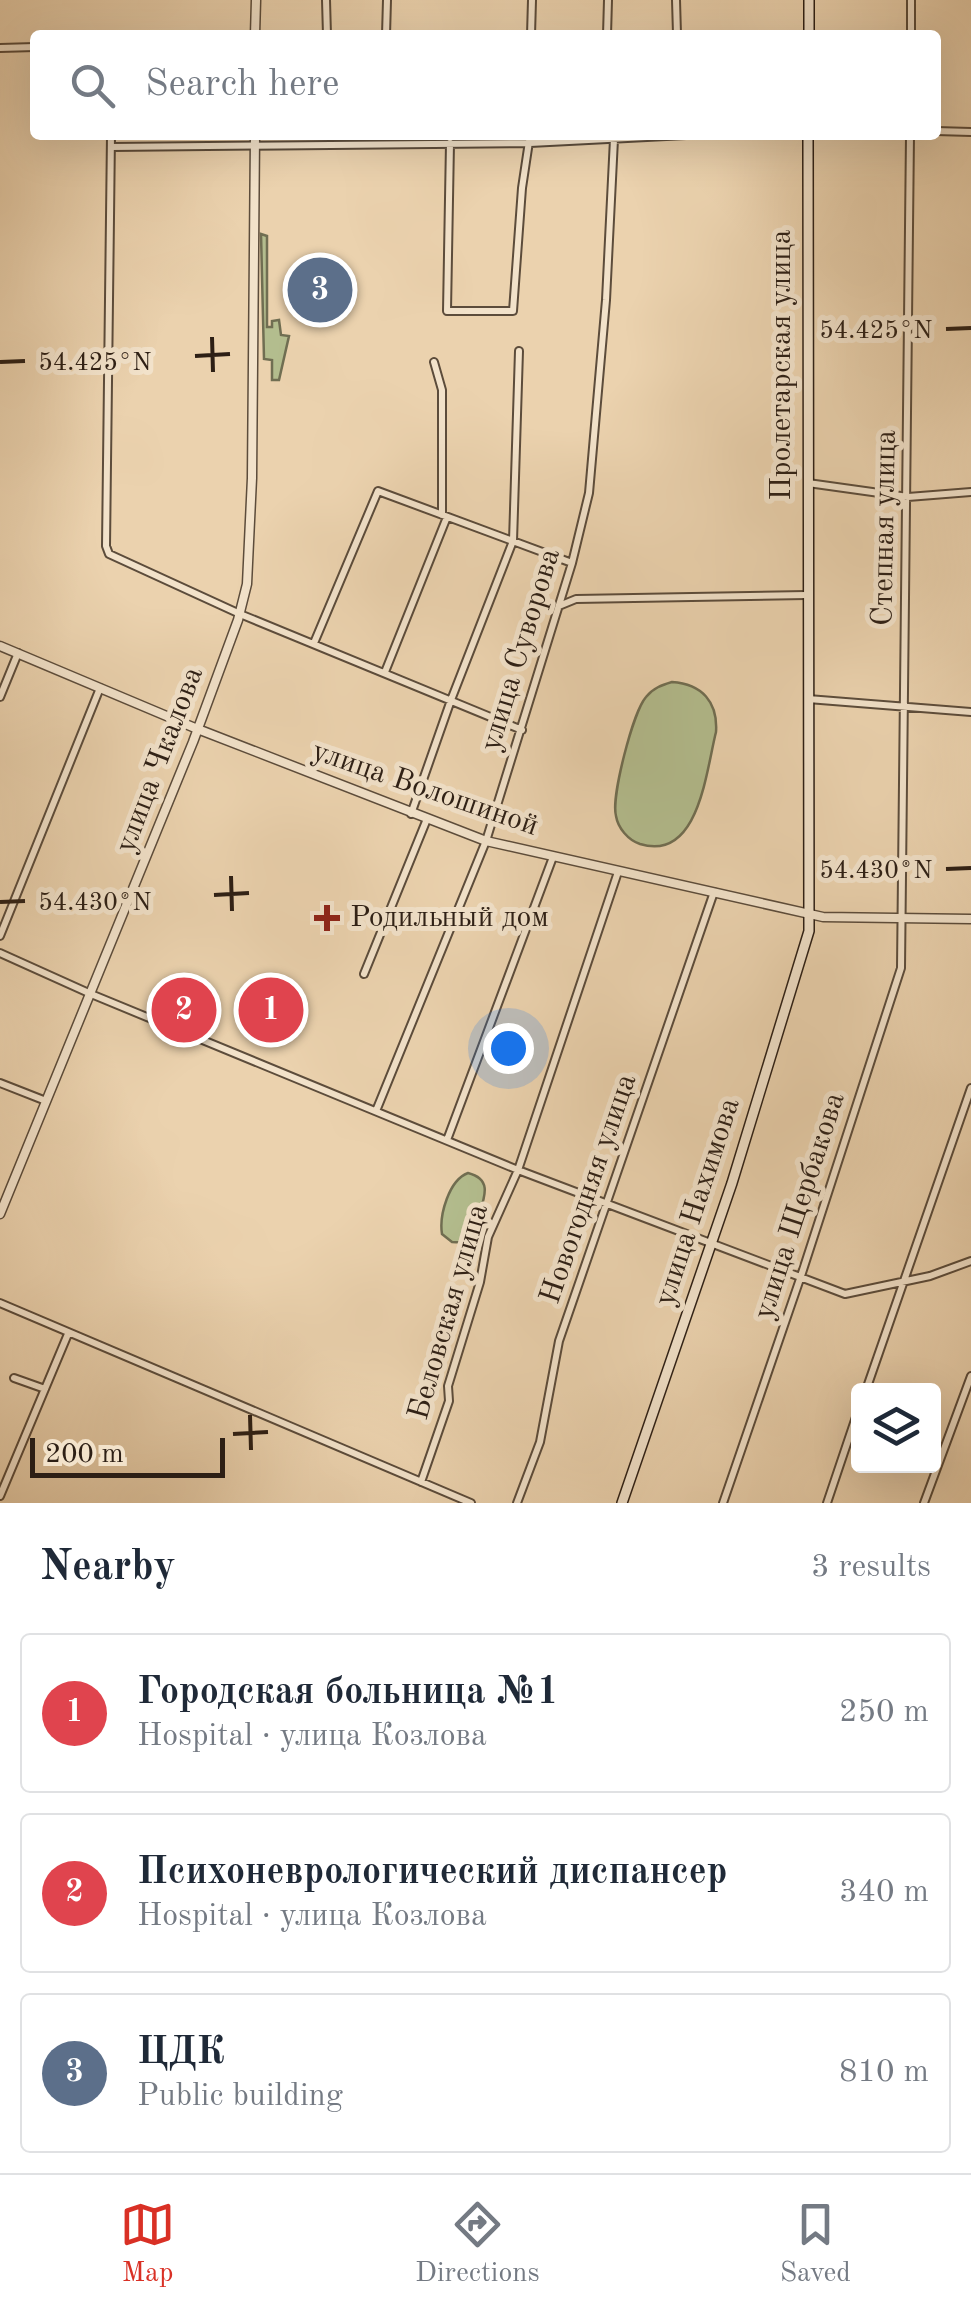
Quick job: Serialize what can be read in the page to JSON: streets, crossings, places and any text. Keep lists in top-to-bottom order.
{
  "streets": {
    "main road": ["Пролетарская улица", "улица Нахимова"],
    "street": [
      "Степная улица",
      "улица Суворова",
      "улица Чкалова",
      "улица Волошиной",
      "Новогодняя улица",
      "улица Щербакова",
      "Беловская улица"
    ]
  },
  "crossings": [
    ["Пролетарская улица", "улица Волошиной"],
    ["Пролетарская улица", "улица Нахимова"],
    ["Степная улица", "улица Волошиной"],
    ["Степная улица", "улица Щербакова"],
    ["улица Суворова", "улица Волошиной"],
    ["улица Чкалова", "улица Волошиной"],
    ["улица Волошиной", "Новогодняя улица"],
    ["улица Волошиной", "улица Нахимова"],
    ["улица Волошиной", "улица Щербакова"],
    ["улица Волошиной", "Беловская улица"]
  ],
  "places": {
    "health": ["Родильный дом"]
  },
  "scale_bar": "200 m",
  "page": {
    "search": "Search here",
    "pins": ["3", "1", "2"],
    "scale": "200 m",
    "heading": ["Nearby", "3 results"],
    "list": [
      {
        "mark": "1",
        "name": "Городская больница №1",
        "note": "Hospital · улица Козлова",
        "value": "250 m"
      },
      {
        "mark": "2",
        "name": "Психоневрологический диспансер",
        "note": "Hospital · улица Козлова",
        "value": "340 m"
      },
      {
        "mark": "3",
        "name": "ЦДК",
        "note": "Public building",
        "value": "810 m"
      }
    ],
    "nav": ["Map", "Directions", "Saved"]
  },
  "coordinates": ["54.425°N", "54.430°N"]
}
